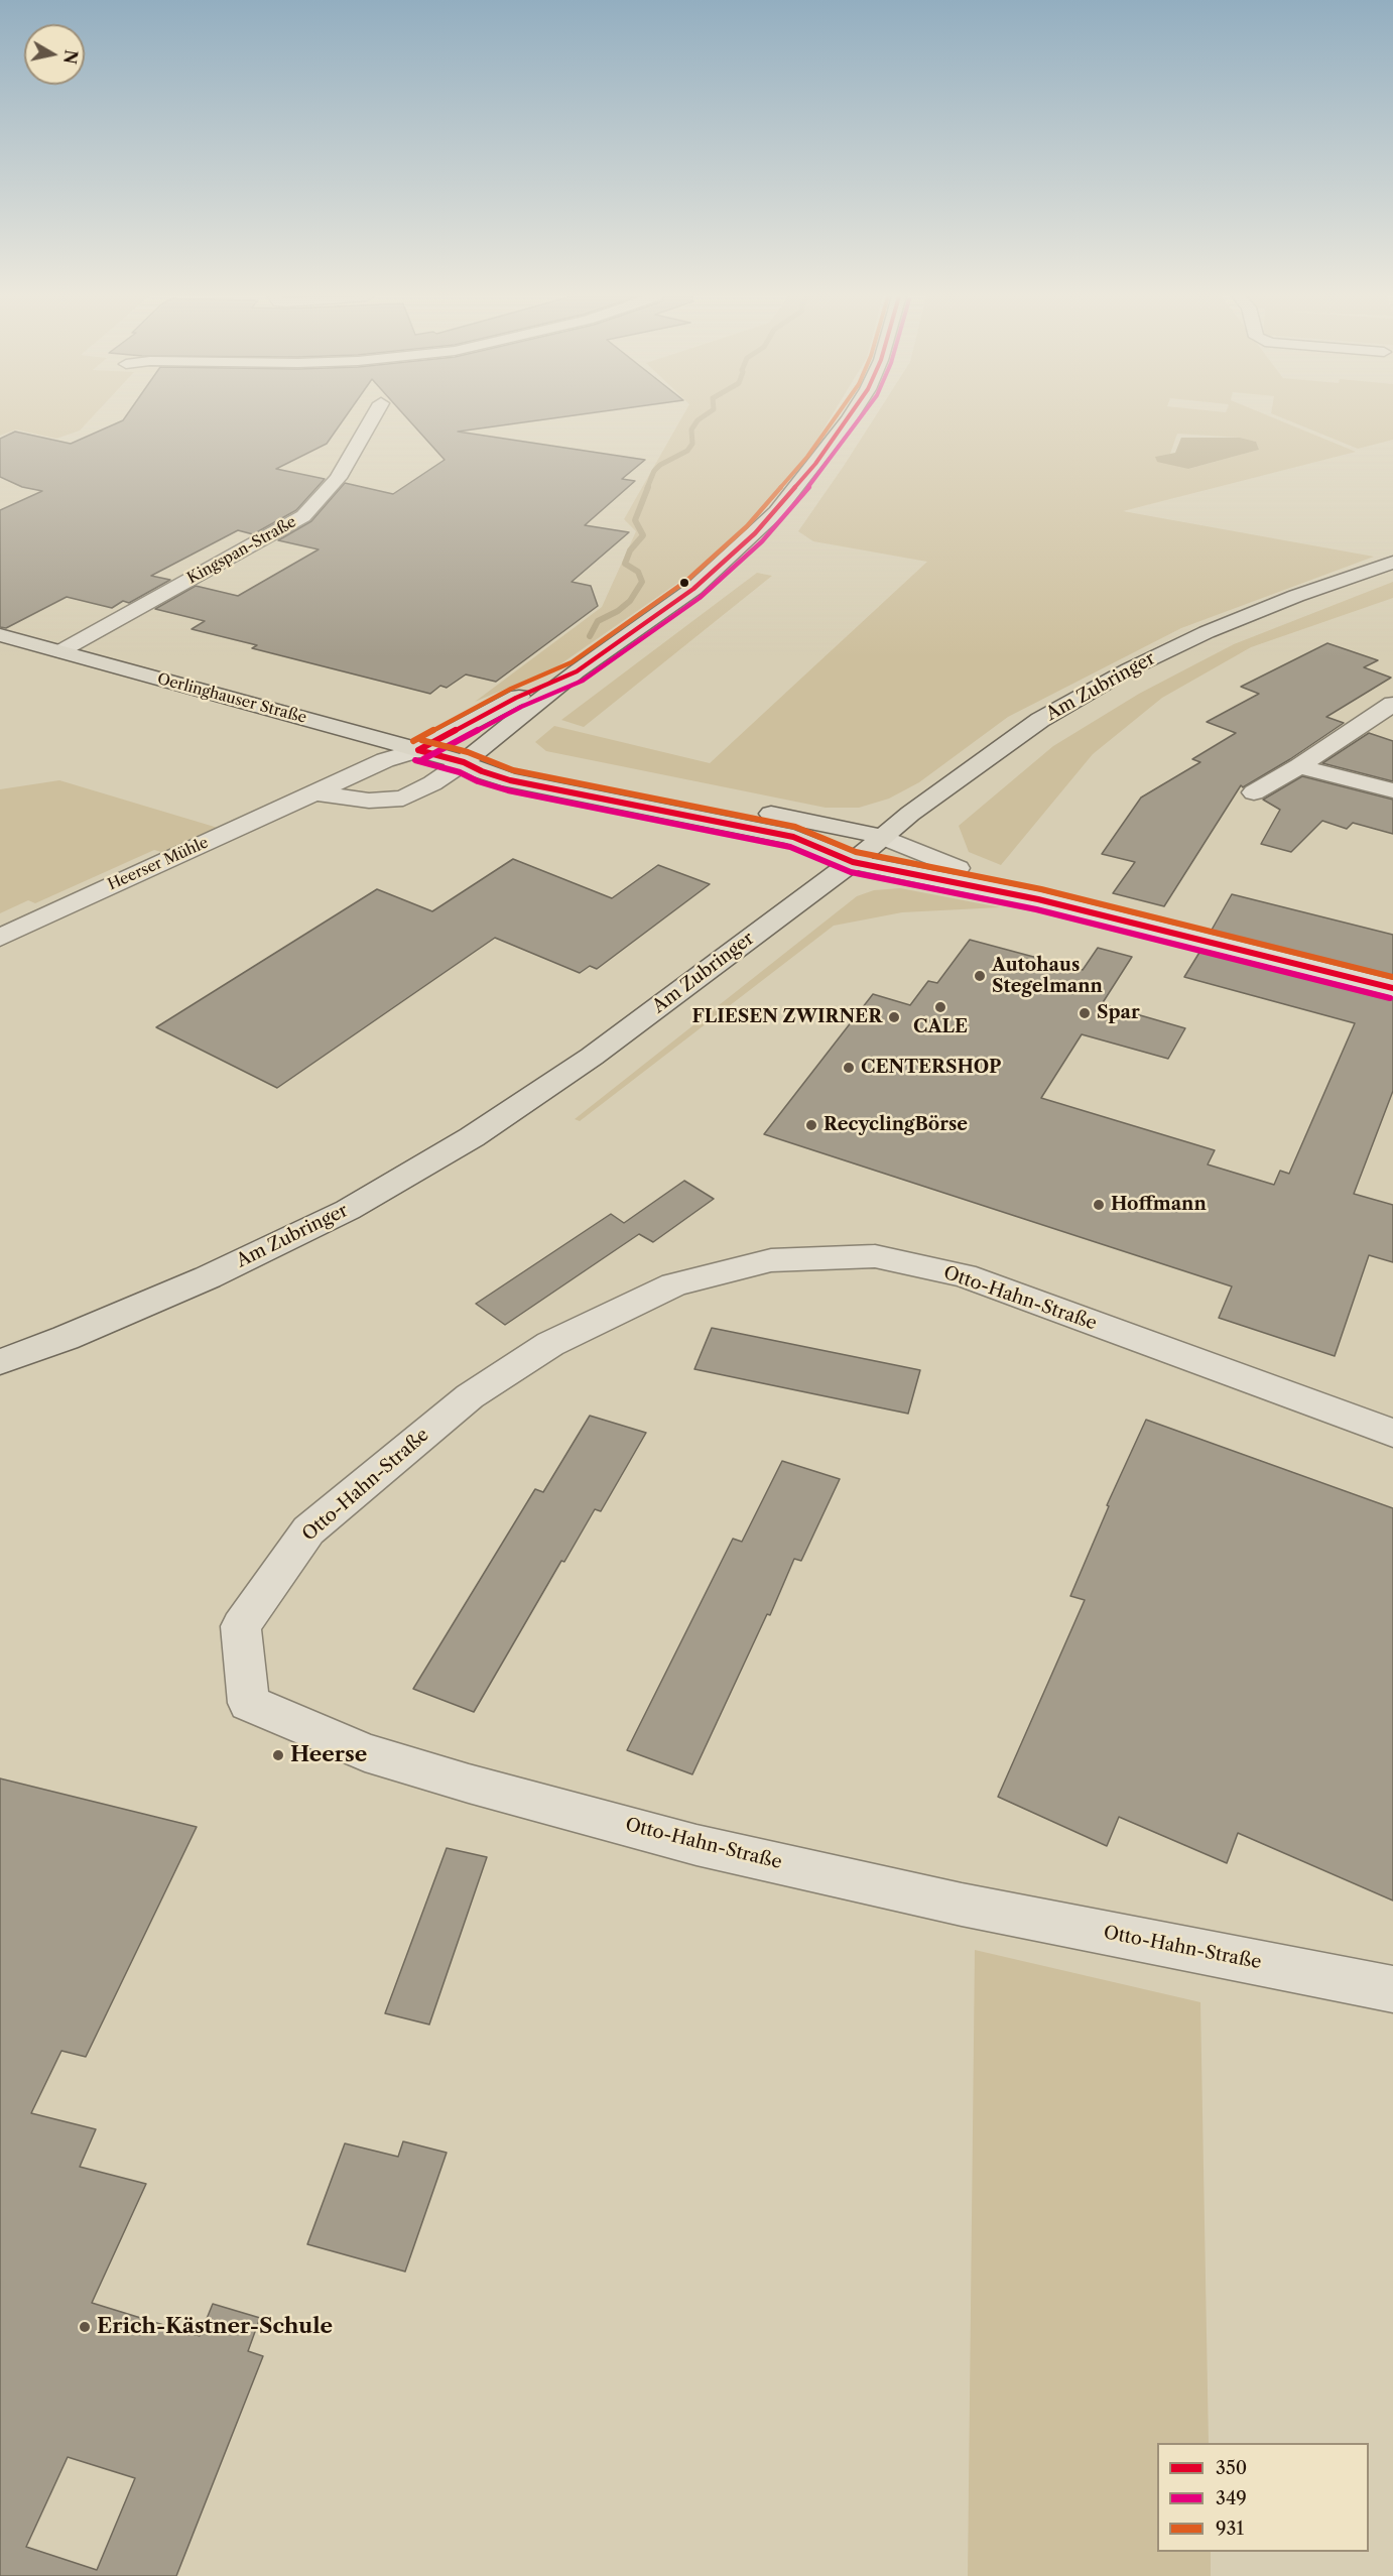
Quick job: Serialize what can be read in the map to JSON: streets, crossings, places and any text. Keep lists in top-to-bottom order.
{
  "streets": {
    "main road": ["Am Zubringer", "Oerlinghauser Straße"],
    "street": ["Kingspan-Straße", "Heerser Mühle", "Otto-Hahn-Straße"]
  },
  "crossings": [
    ["Kingspan-Straße", "Oerlinghauser Straße"],
    ["Am Zubringer", "Oerlinghauser Straße"],
    ["Oerlinghauser Straße", "Heerser Mühle"]
  ],
  "places": [
    "Autohaus Stegelmann",
    "CALE",
    "Spar",
    "FLIESEN ZWIRNER",
    "CENTERSHOP",
    "RecyclingBörse",
    "Hoffmann",
    "Heerse",
    "Erich-Kästner-Schule"
  ],
  "lines": ["transit line 350", "transit line 349", "transit line 931"],
  "legend": ["350", "349", "931"],
  "north": "right"
}
